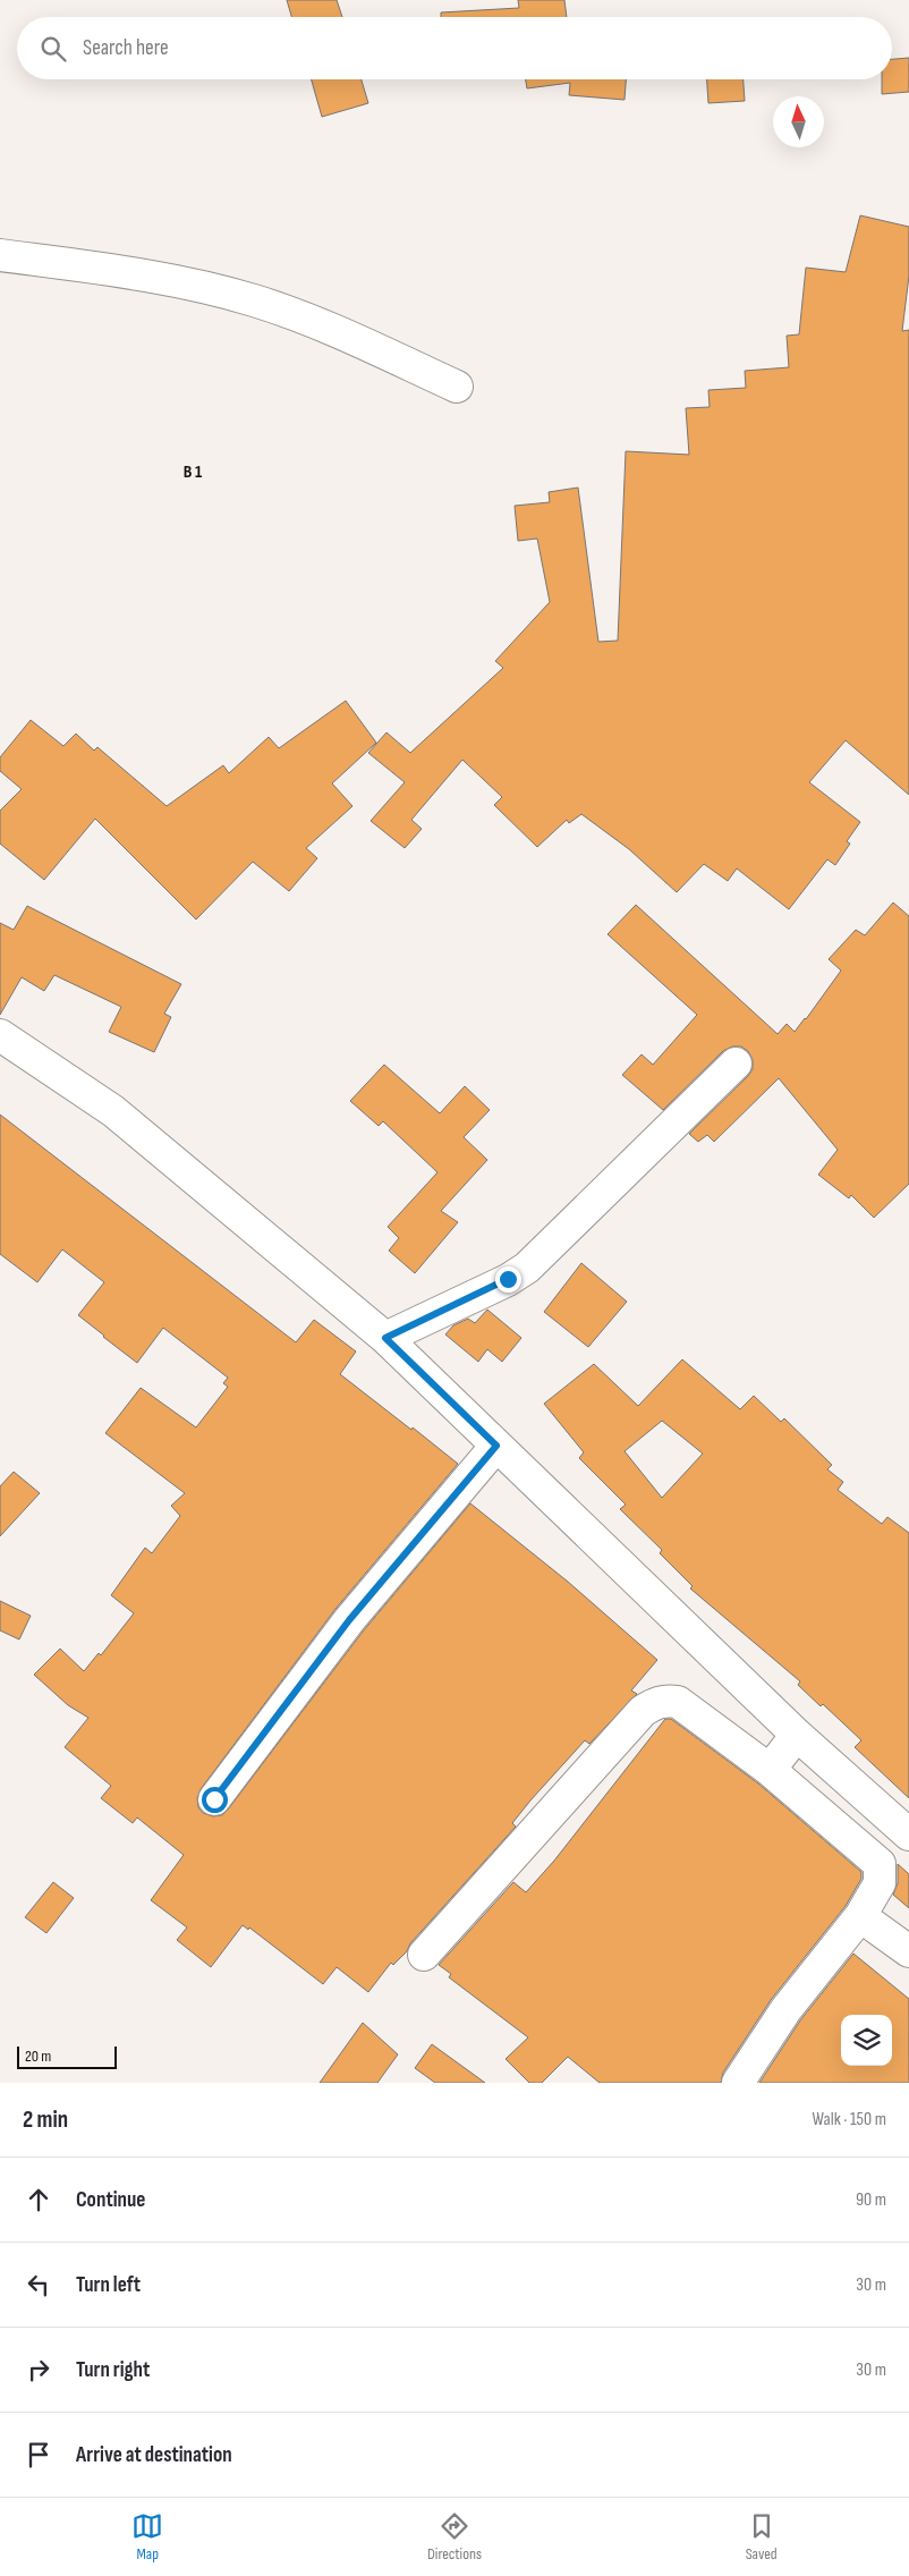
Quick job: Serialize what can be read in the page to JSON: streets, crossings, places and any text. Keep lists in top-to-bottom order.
{
  "districts": ["B 1"],
  "scale_bar": "20 m",
  "north": "top",
  "page": {
    "search": "Search here",
    "scale": "20 m",
    "heading": ["2 min", "Walk · 150 m"],
    "list": [
      ["Continue", "90 m"],
      ["Turn left", "30 m"],
      ["Turn right", "30 m"],
      "Arrive at destination"
    ],
    "nav": ["Map", "Directions", "Saved"]
  }
}
